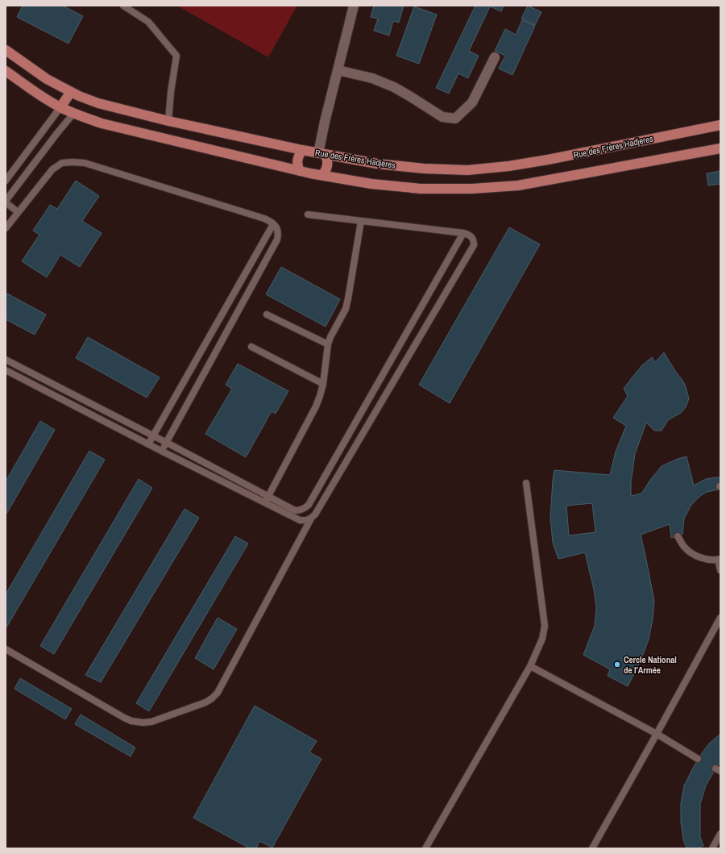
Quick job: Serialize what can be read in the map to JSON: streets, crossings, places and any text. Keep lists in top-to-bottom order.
{
  "streets": {
    "main road": ["Rue des Frères Hadjeres"]
  },
  "places": ["Cercle National de l'Armée"]
}
